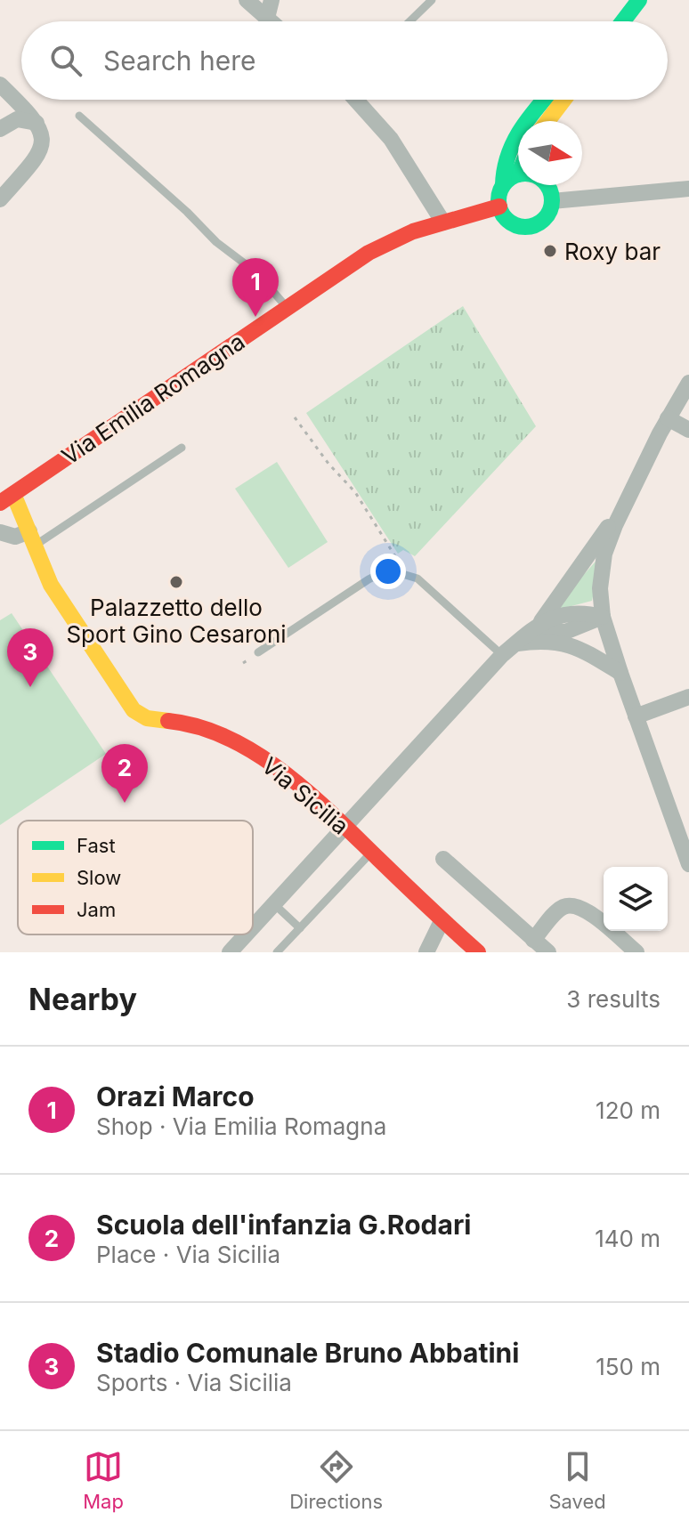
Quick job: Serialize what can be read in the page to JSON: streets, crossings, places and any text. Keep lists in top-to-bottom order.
{
  "streets": {
    "main road": ["Via Emilia Romagna", "Via Sicilia"]
  },
  "crossings": [
    ["Via Emilia Romagna", "Via Sicilia"]
  ],
  "places": ["Roxy bar", "Palazzetto dello Sport Gino Cesaroni"],
  "legend": ["Fast", "Slow", "Jam"],
  "north": "right",
  "page": {
    "search": "Search here",
    "pins": ["1", "3", "2"],
    "heading": ["Nearby", "3 results"],
    "list": [
      {
        "mark": "1",
        "name": "Orazi Marco",
        "note": "Shop · Via Emilia Romagna",
        "value": "120 m"
      },
      {
        "mark": "2",
        "name": "Scuola dell'infanzia G.Rodari",
        "note": "Place · Via Sicilia",
        "value": "140 m"
      },
      {
        "mark": "3",
        "name": "Stadio Comunale Bruno Abbatini",
        "note": "Sports · Via Sicilia",
        "value": "150 m"
      }
    ],
    "nav": ["Map", "Directions", "Saved"]
  }
}
